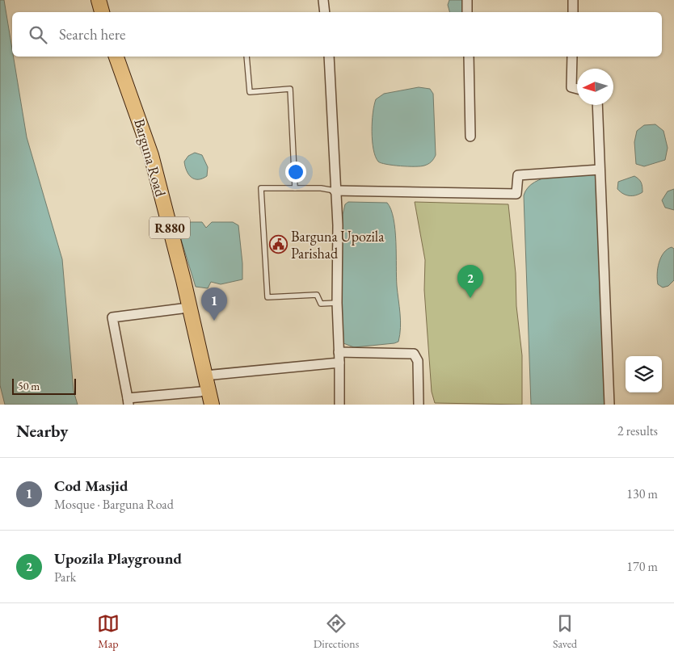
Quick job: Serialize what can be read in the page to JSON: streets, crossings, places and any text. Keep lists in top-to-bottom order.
{
  "streets": {
    "main road": ["Barguna Road", "R880"]
  },
  "places": {
    "public building": ["Barguna Upozila Parishad"]
  },
  "scale_bar": "50 m",
  "north": "left",
  "page": {
    "search": "Search here",
    "pins": ["2", "1"],
    "scale": "50 m",
    "heading": ["Nearby", "2 results"],
    "list": [
      {
        "mark": "1",
        "name": "Cod Masjid",
        "note": "Mosque · Barguna Road",
        "value": "130 m"
      },
      {
        "mark": "2",
        "name": "Upozila Playground",
        "note": "Park",
        "value": "170 m"
      }
    ],
    "nav": ["Map", "Directions", "Saved"]
  }
}
